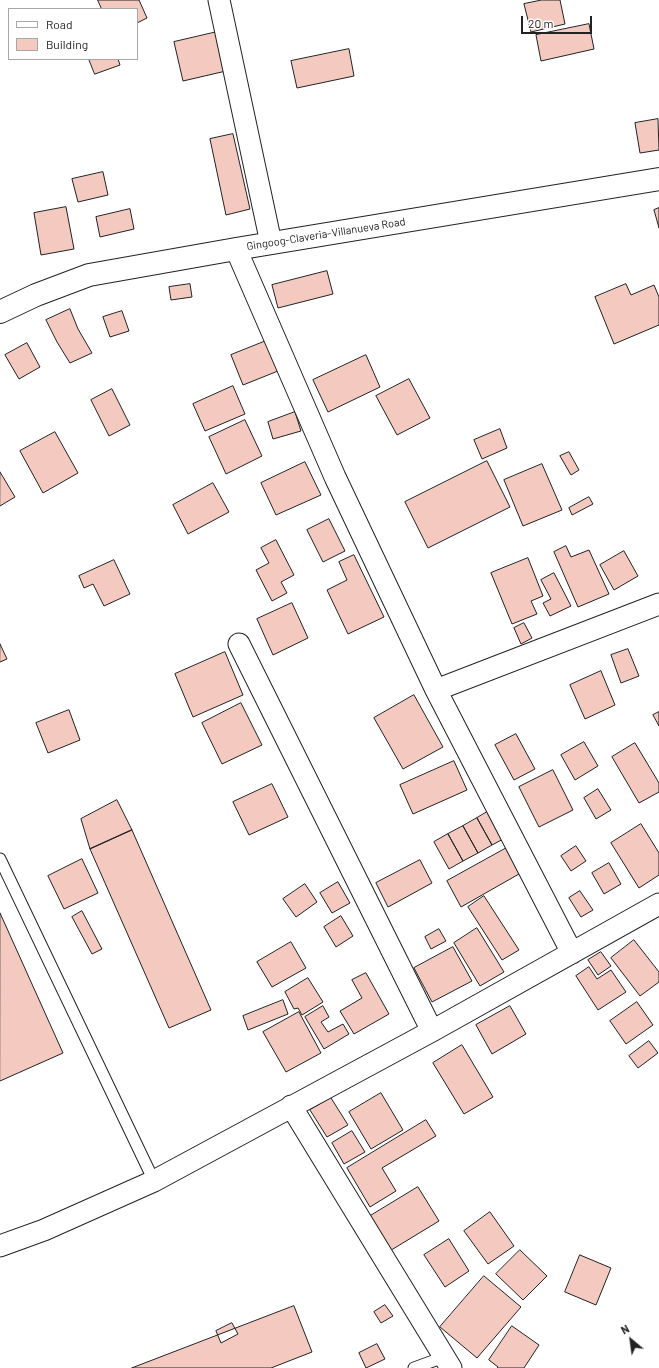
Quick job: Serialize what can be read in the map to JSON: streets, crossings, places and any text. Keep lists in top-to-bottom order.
{
  "streets": {
    "main road": ["Gingoog-Claveria-Villanueva Road"]
  },
  "legend": ["Road", "Building"],
  "scale_bar": "20 m",
  "north": "top left"
}
